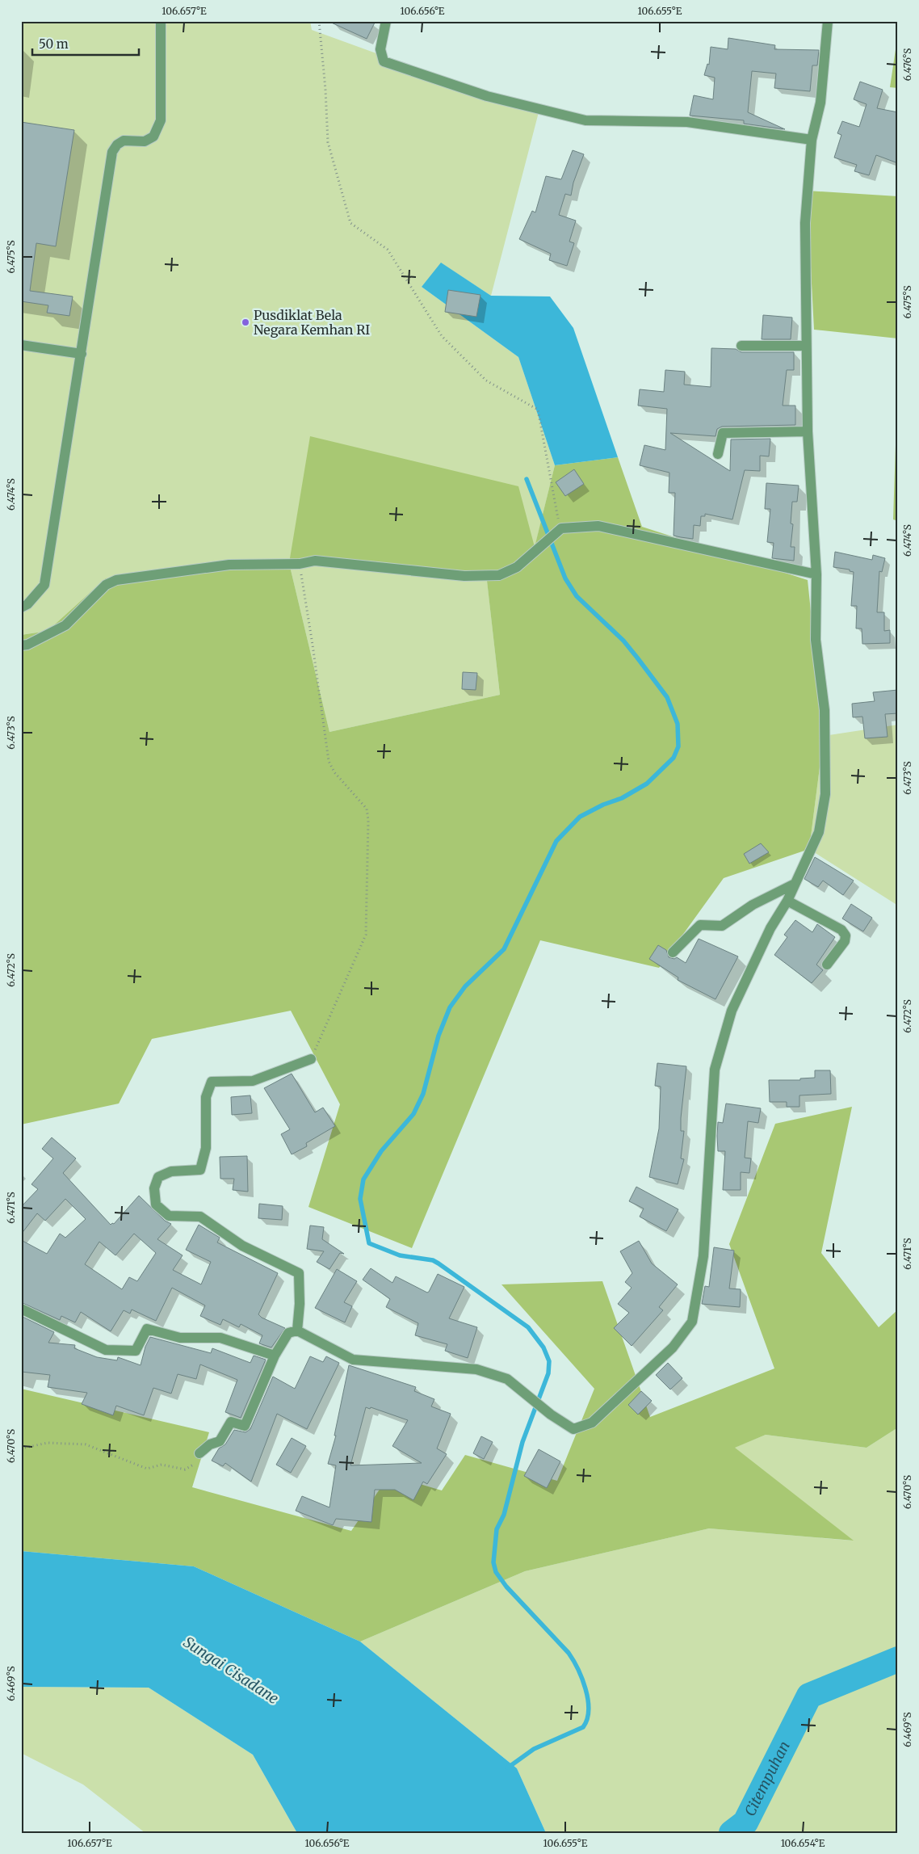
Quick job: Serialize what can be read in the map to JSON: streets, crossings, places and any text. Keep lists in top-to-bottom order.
{
  "water": ["Sungai Cisadane", "Citempuhan"],
  "places": ["Pusdiklat Bela Negara Kemhan RI"],
  "scale_bar": "50 m",
  "coordinates": [
    "106.657°E",
    "106.656°E",
    "106.655°E",
    "6.476°S",
    "6.475°S",
    "6.474°S",
    "6.473°S",
    "6.472°S",
    "6.471°S",
    "6.470°S",
    "6.469°S",
    "106.654°E"
  ]
}
